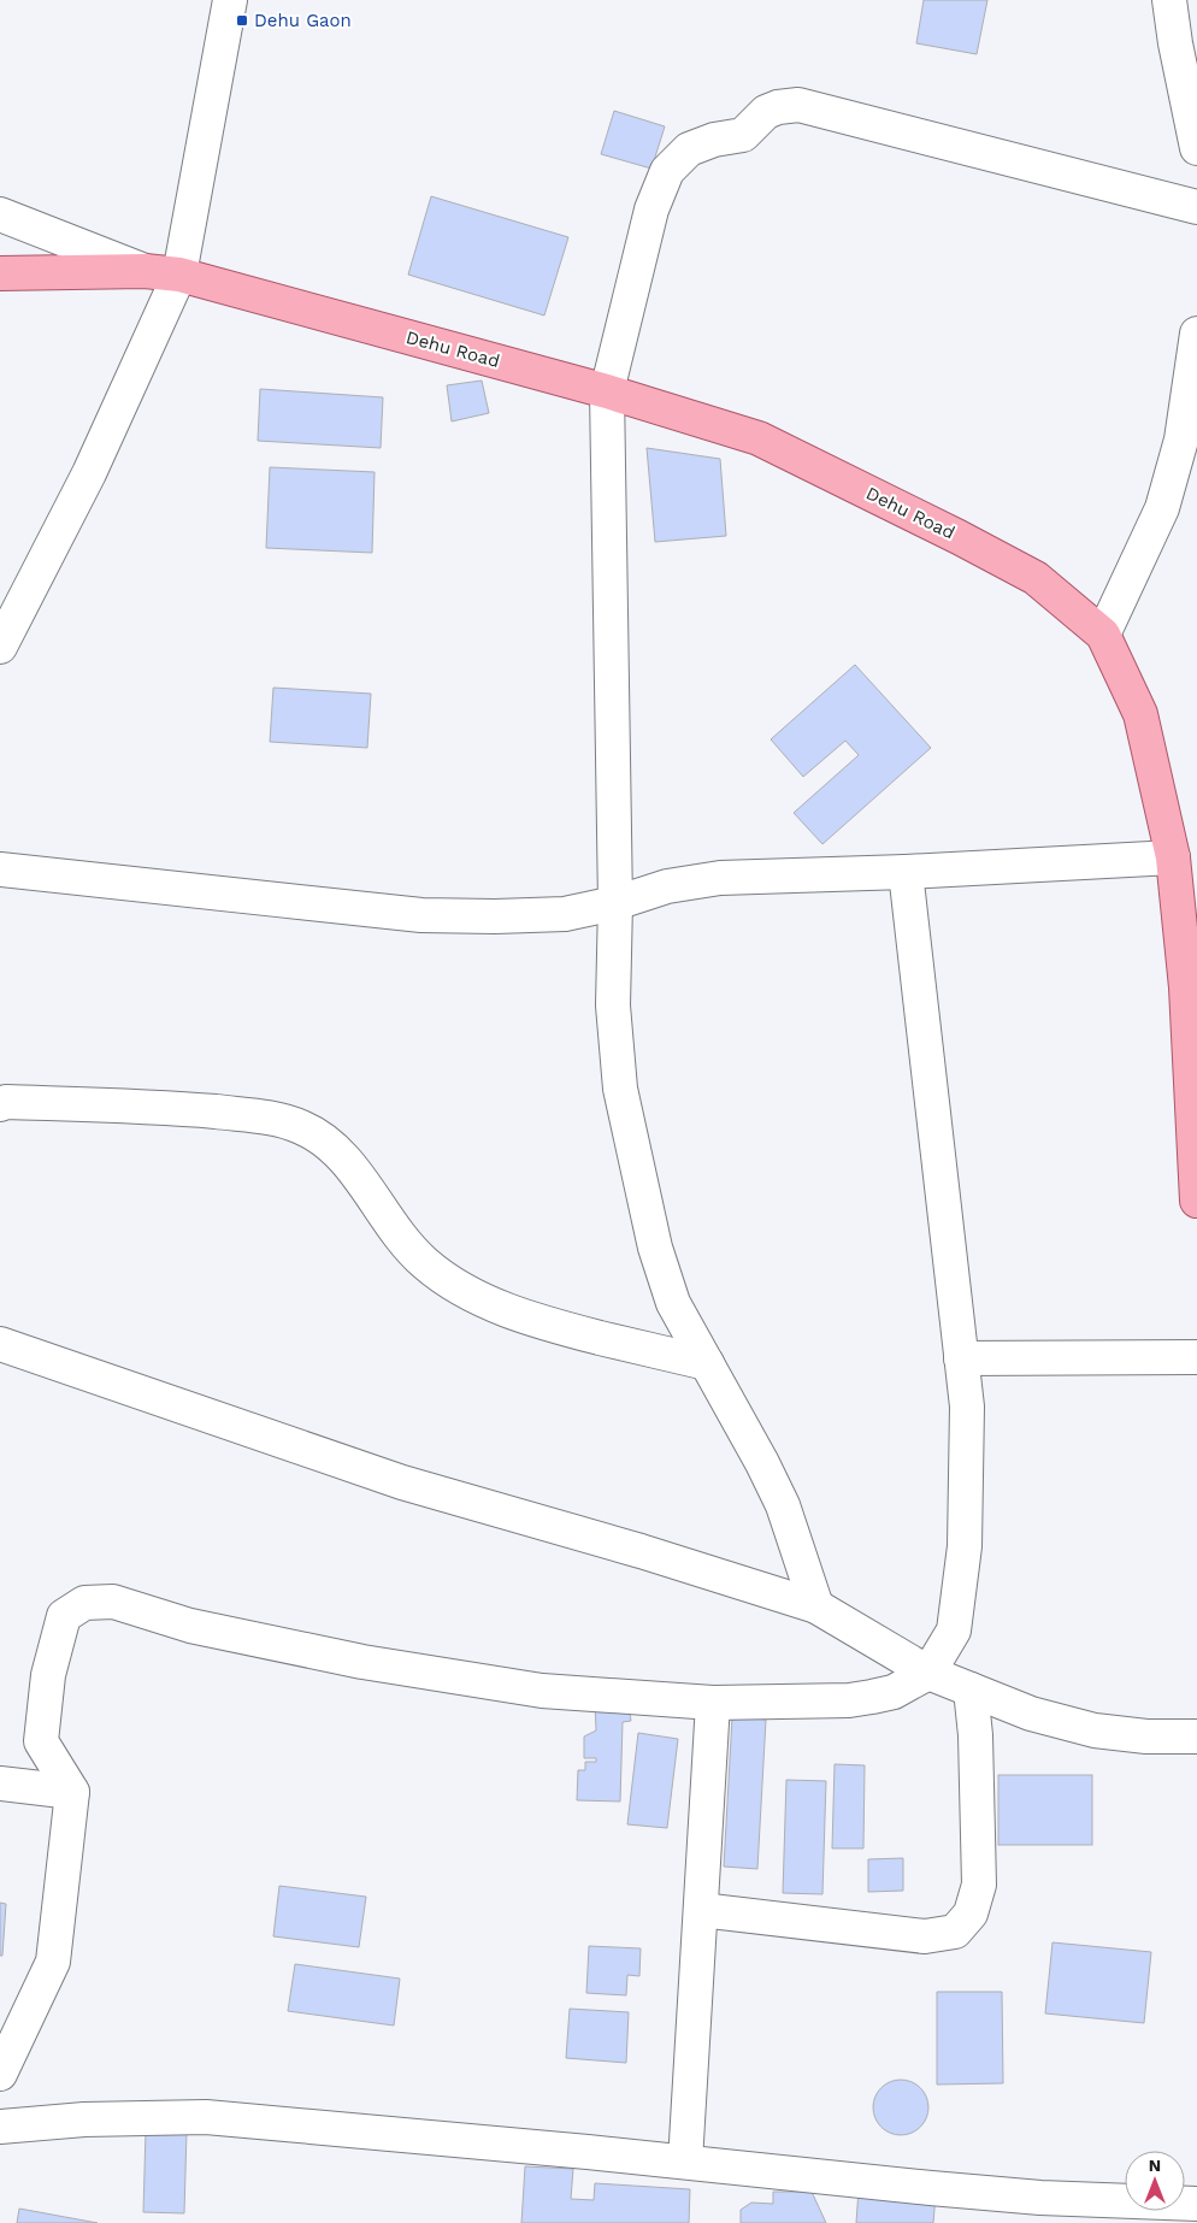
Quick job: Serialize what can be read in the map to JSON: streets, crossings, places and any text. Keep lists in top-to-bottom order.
{
  "streets": {
    "main road": ["Dehu Road"]
  },
  "places": {
    "transit": ["Dehu Gaon"]
  },
  "north": "top"
}
